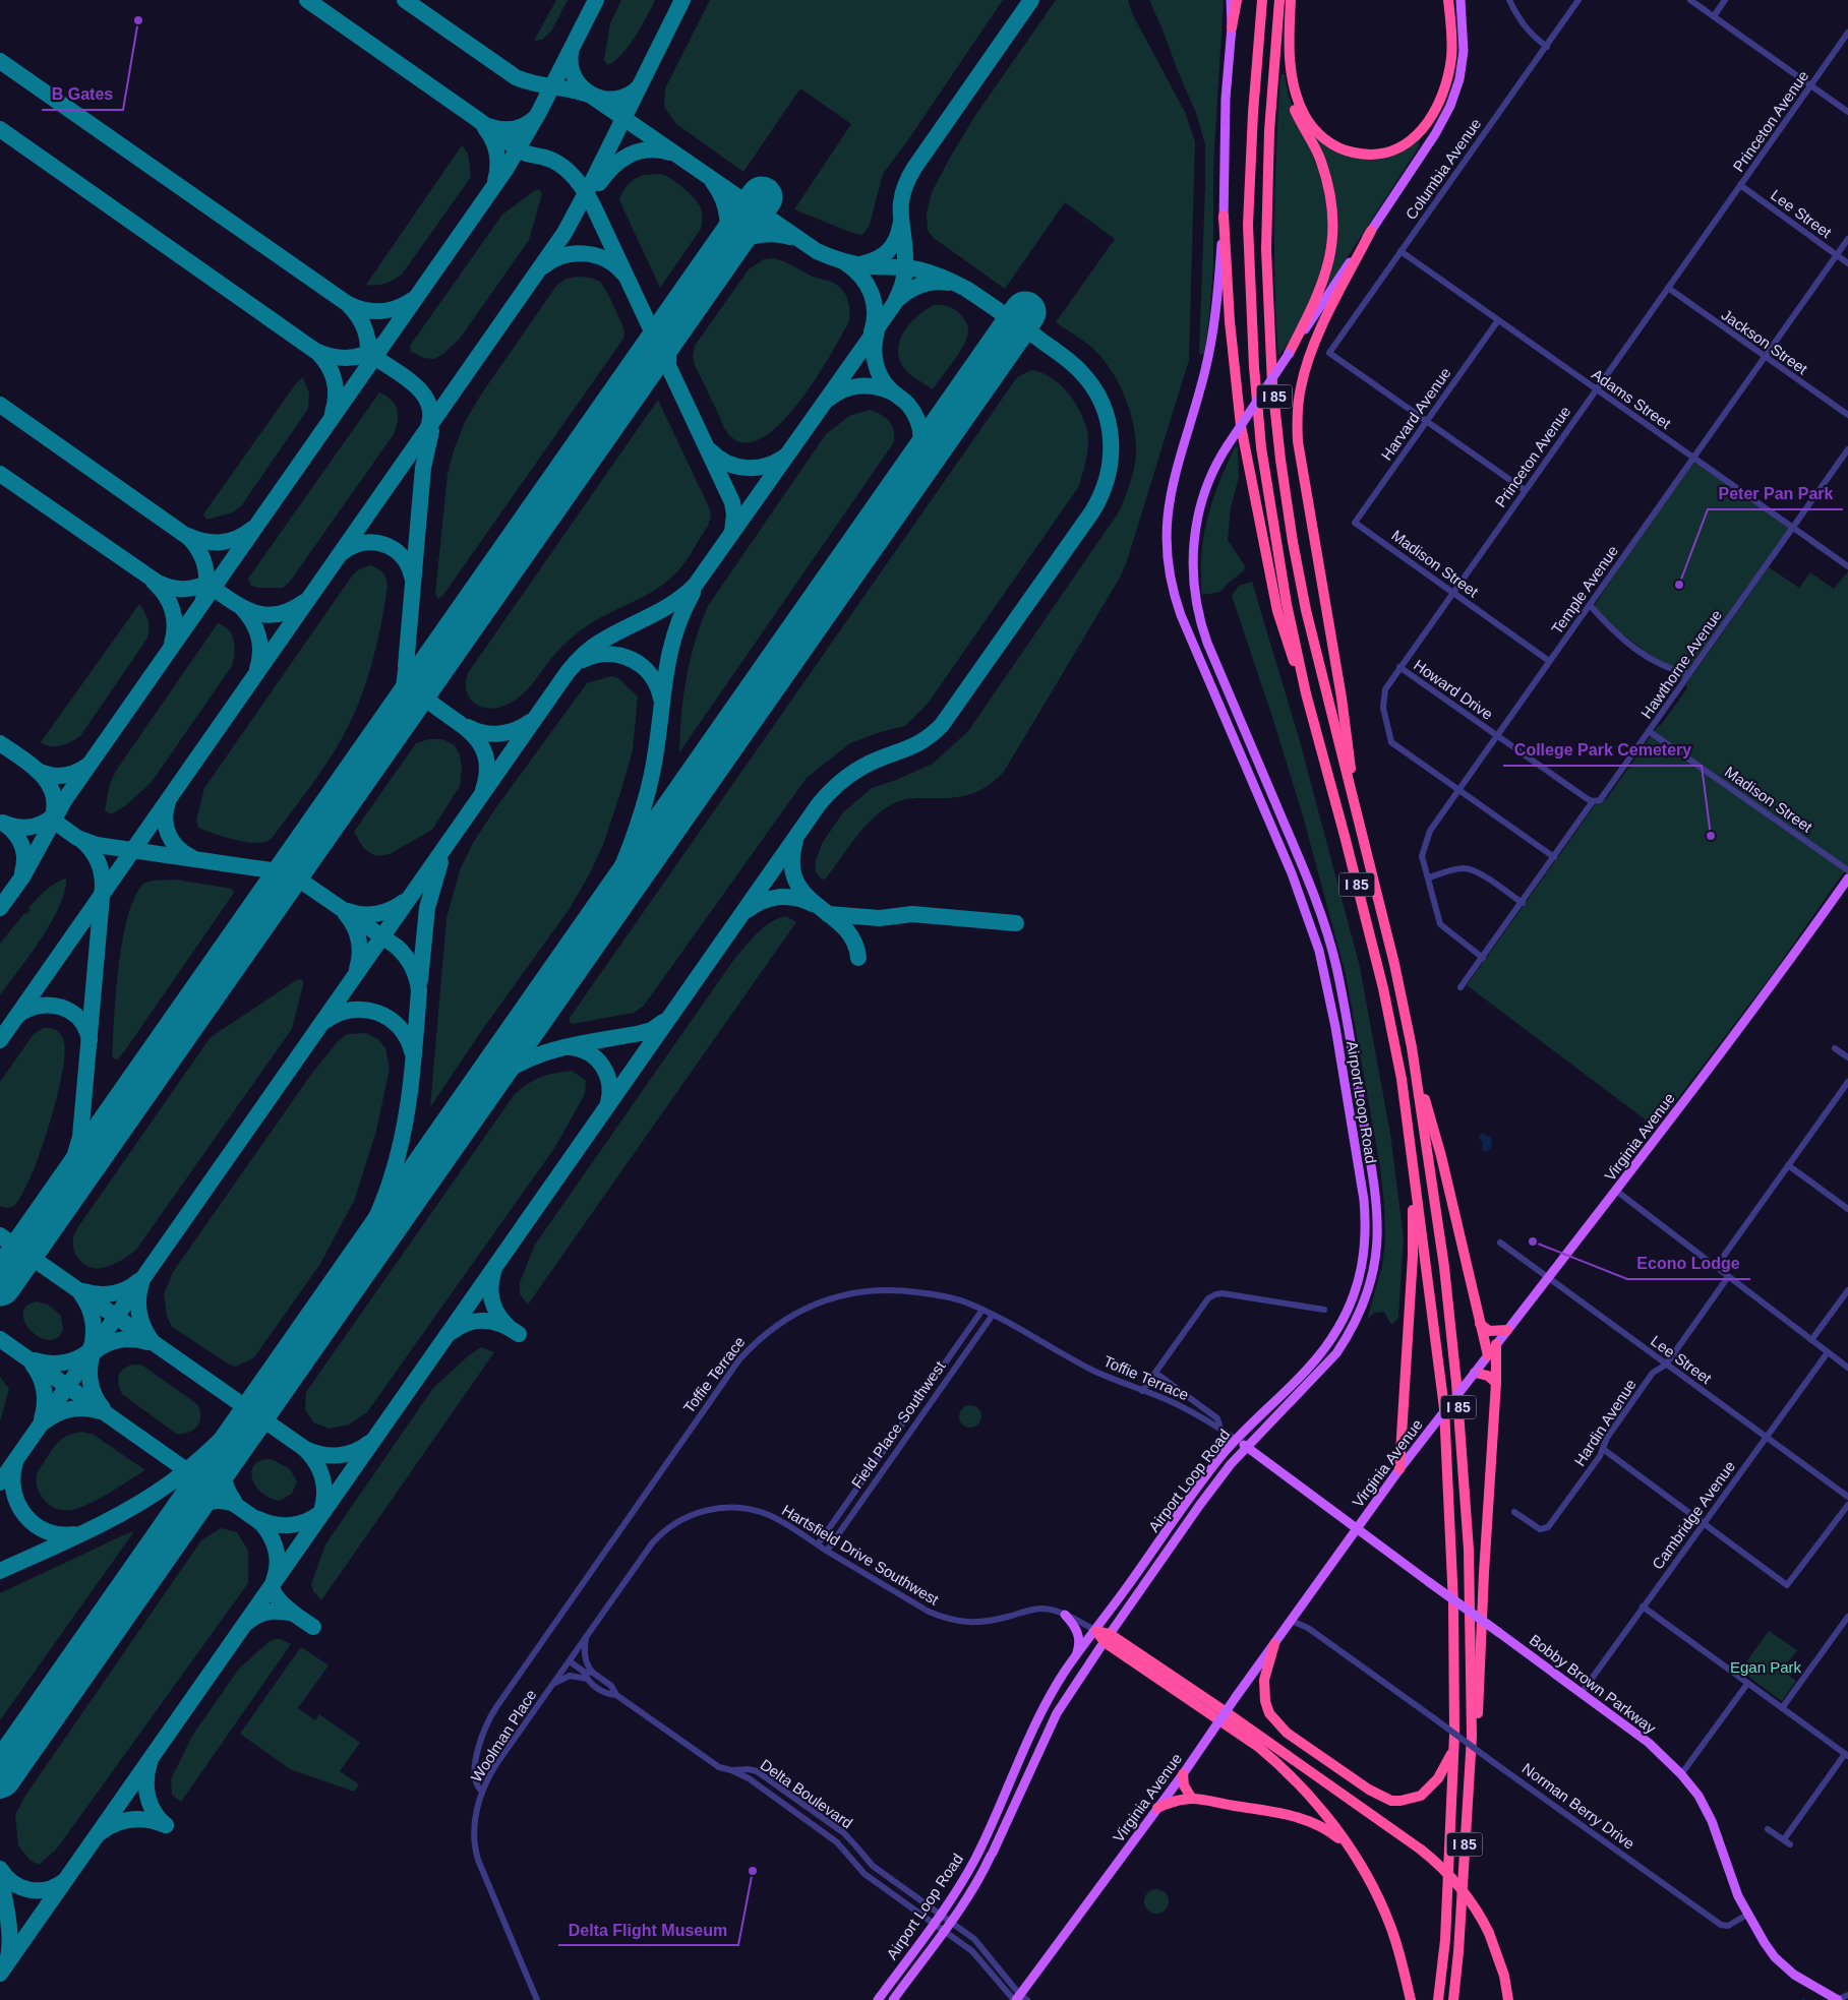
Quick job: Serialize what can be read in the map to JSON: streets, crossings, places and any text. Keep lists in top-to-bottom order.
{
  "streets": {
    "highway": ["I 85"],
    "main road": [
      "Airport Loop Road",
      "Virginia Avenue",
      "Toffie Terrace",
      "Bobby Brown Parkway"
    ],
    "street": [
      "Princeton Avenue",
      "Columbia Avenue",
      "Lee Street",
      "Jackson Street",
      "Adams Street",
      "Harvard Avenue",
      "Madison Street",
      "Temple Avenue",
      "Hawthorne Avenue",
      "Howard Drive",
      "Hardin Avenue",
      "Field Place Southwest",
      "Cambridge Avenue",
      "Hartsfield Drive Southwest",
      "Woolman Place",
      "Delta Boulevard",
      "Norman Berry Drive"
    ]
  },
  "crossings": [
    ["Princeton Avenue", "Lee Street"],
    ["Princeton Avenue", "Jackson Street"],
    ["Princeton Avenue", "Adams Street"],
    ["Princeton Avenue", "Madison Street"],
    ["Princeton Avenue", "Temple Avenue"],
    ["Princeton Avenue", "Hawthorne Avenue"],
    ["Princeton Avenue", "Howard Drive"],
    ["Columbia Avenue", "Adams Street"],
    ["Columbia Avenue", "Harvard Avenue"],
    ["Lee Street", "Temple Avenue"],
    ["Lee Street", "Virginia Avenue"],
    ["Lee Street", "Hardin Avenue"],
    ["Lee Street", "Cambridge Avenue"],
    ["Jackson Street", "Temple Avenue"],
    ["Adams Street", "Harvard Avenue"],
    ["Adams Street", "Temple Avenue"],
    ["Adams Street", "Hawthorne Avenue"],
    ["Harvard Avenue", "Madison Street"],
    ["Madison Street", "Temple Avenue"],
    ["Madison Street", "Hawthorne Avenue"],
    ["Temple Avenue", "Hawthorne Avenue"],
    ["Temple Avenue", "Howard Drive"],
    ["Hawthorne Avenue", "Howard Drive"],
    ["Airport Loop Road", "Toffie Terrace"],
    ["Airport Loop Road", "Delta Boulevard"],
    ["Virginia Avenue", "Toffie Terrace"],
    ["Virginia Avenue", "Bobby Brown Parkway"],
    ["Virginia Avenue", "Delta Boulevard"],
    ["Virginia Avenue", "Norman Berry Drive"],
    ["Toffie Terrace", "Field Place Southwest"],
    ["Toffie Terrace", "Bobby Brown Parkway"],
    ["Toffie Terrace", "Woolman Place"],
    ["Field Place Southwest", "Hartsfield Drive Southwest"],
    ["Cambridge Avenue", "Bobby Brown Parkway"],
    ["Hartsfield Drive Southwest", "Woolman Place"],
    ["Bobby Brown Parkway", "Norman Berry Drive"]
  ],
  "parks": ["Egan Park"],
  "places": [
    "B Gates",
    "Peter Pan Park",
    "College Park Cemetery",
    "Econo Lodge",
    "Delta Flight Museum"
  ]
}
